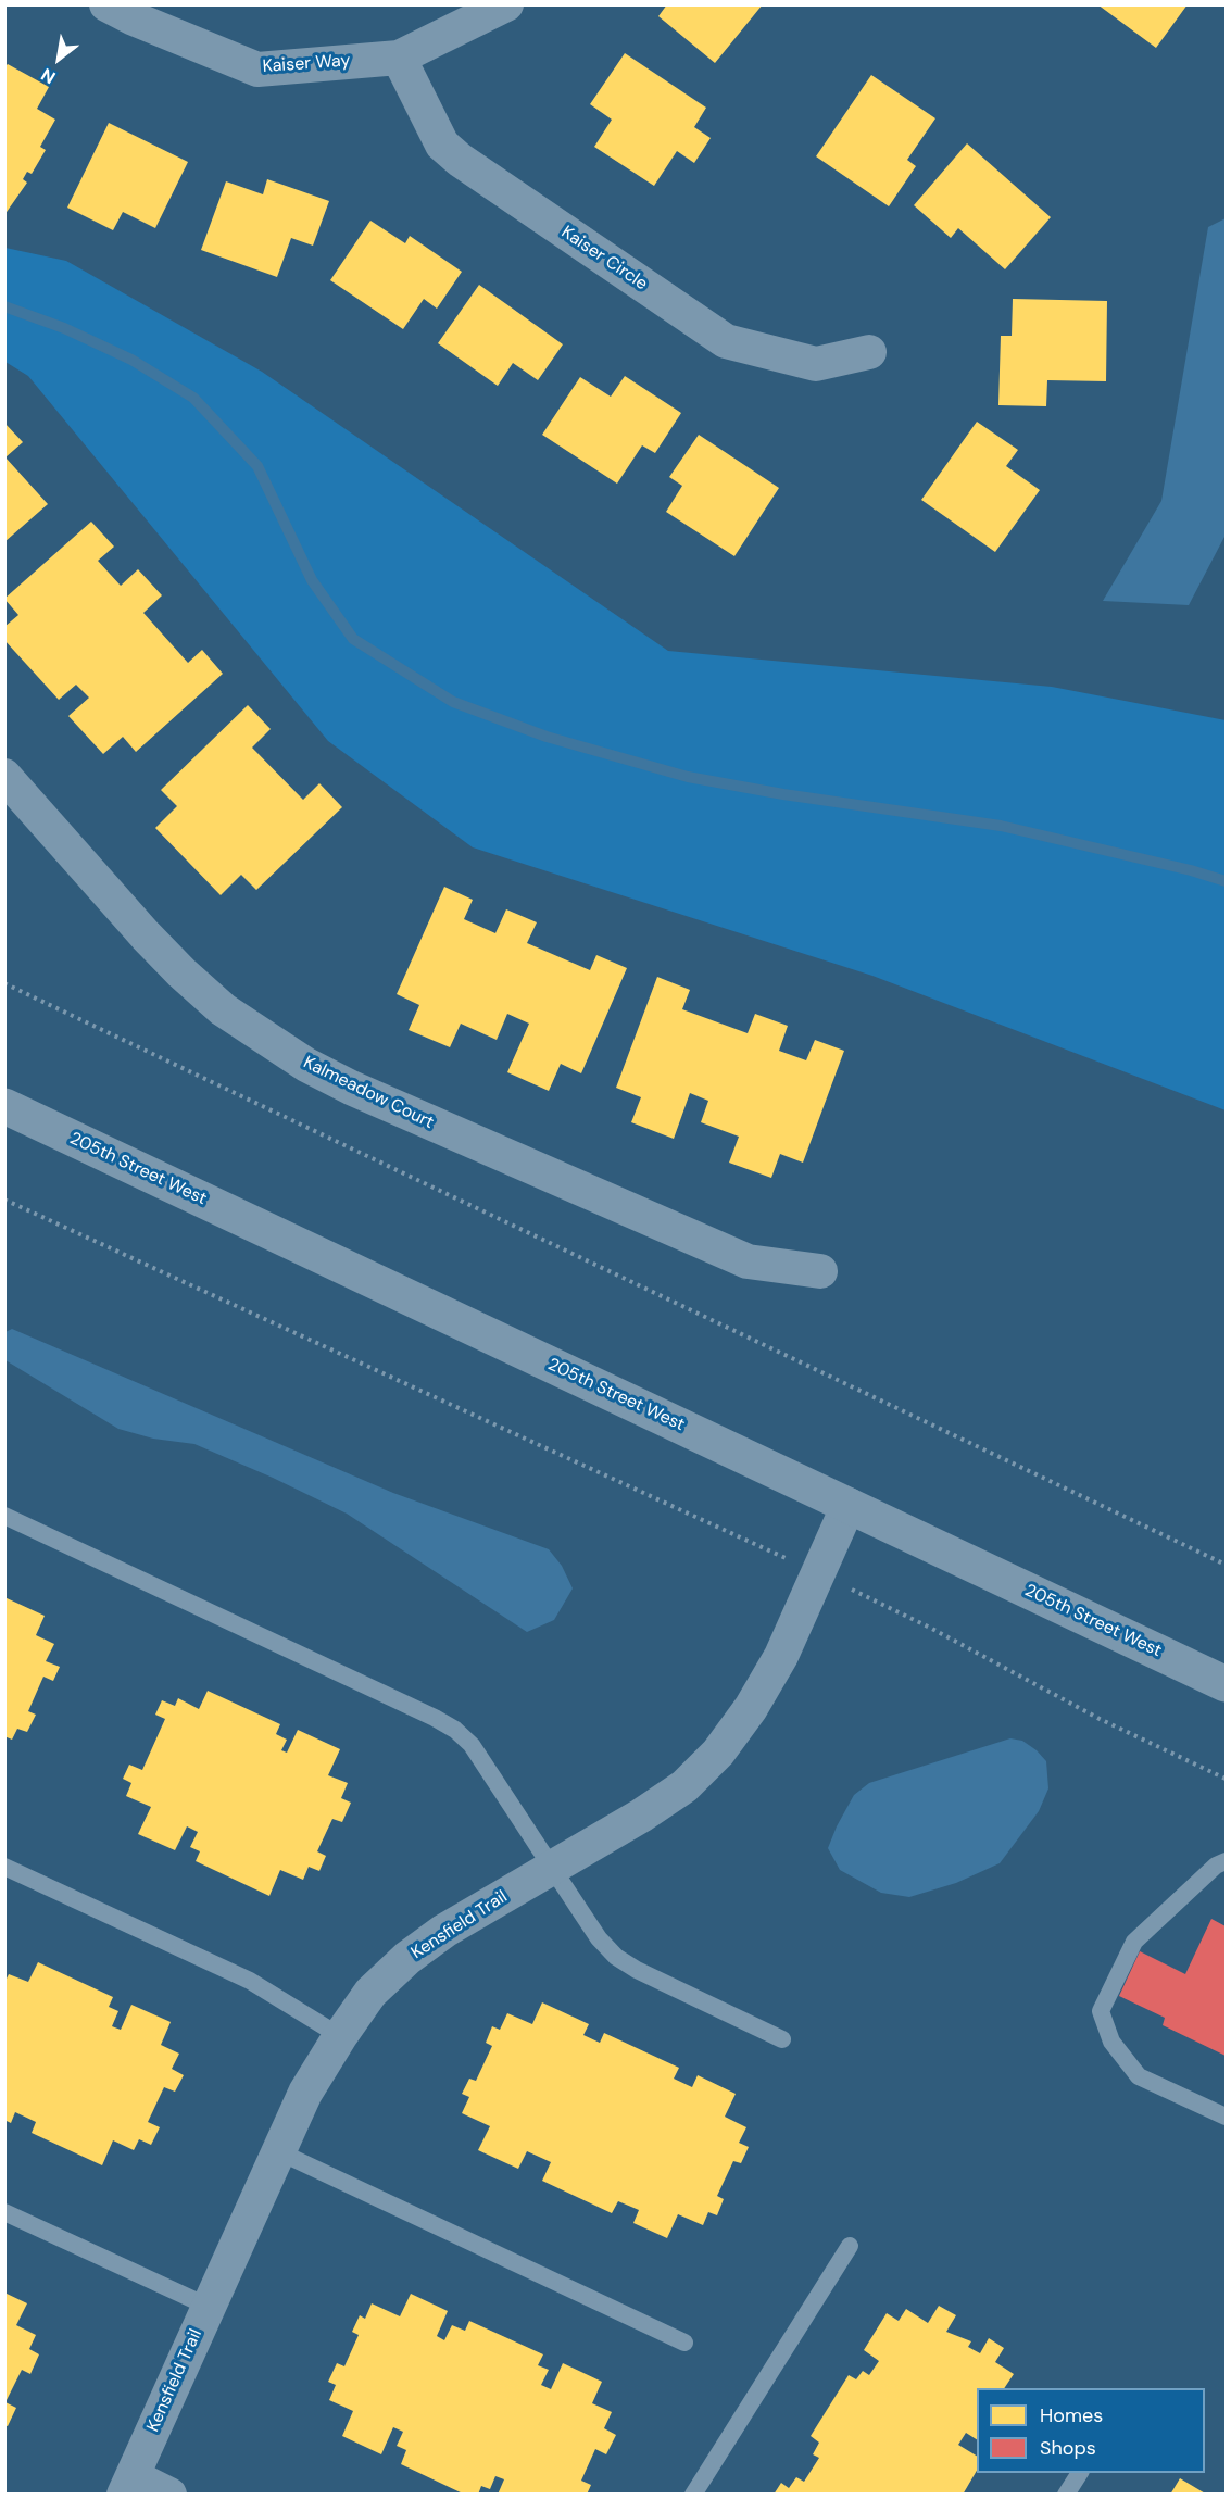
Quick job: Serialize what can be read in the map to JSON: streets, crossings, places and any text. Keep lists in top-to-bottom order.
{
  "streets": {
    "street": [
      "Kaiser Way",
      "Kaiser Circle",
      "Kalmeadow Court",
      "205th Street West",
      "Kensfield Trail"
    ]
  },
  "crossings": [
    ["Kaiser Way", "Kaiser Circle"],
    ["205th Street West", "Kensfield Trail"]
  ],
  "legend": ["Homes", "Shops"],
  "north": "bottom left"
}
